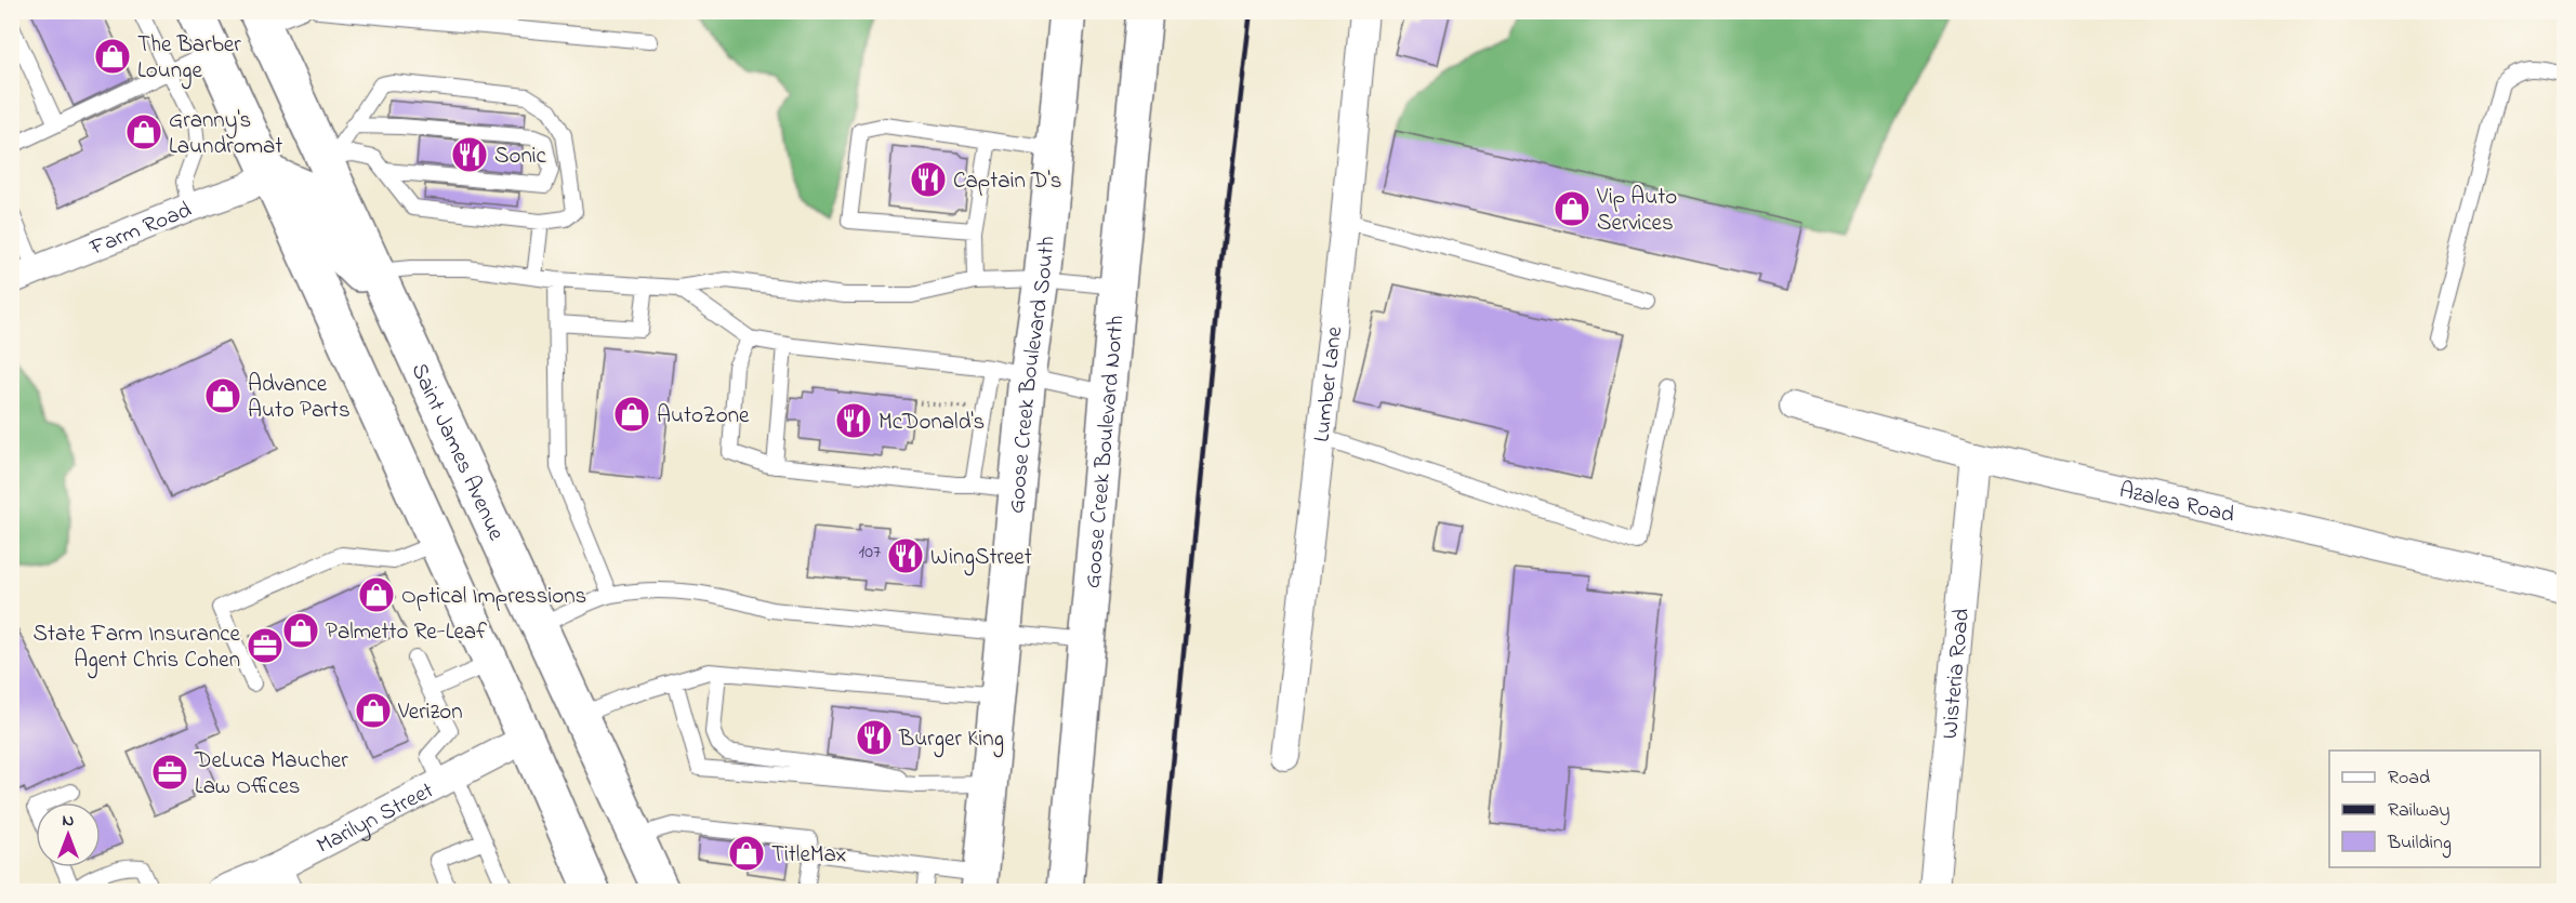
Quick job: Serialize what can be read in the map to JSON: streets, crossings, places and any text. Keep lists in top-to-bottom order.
{
  "streets": {
    "main road": ["Goose Creek Boulevard South", "Goose Creek Boulevard North", "Saint James Avenue"],
    "street": [
      "Farm Road",
      "Lumber Lane",
      "Azalea Road",
      "Wisteria Road",
      "Marilyn Street"
    ]
  },
  "crossings": [
    ["Azalea Road", "Wisteria Road"]
  ],
  "places": {
    "shop": [
      "The Barber Lounge",
      "Granny's Laundromat",
      "Vip Auto Services",
      "Advance Auto Parts",
      "AutoZone",
      "Optical Impressions",
      "Palmetto Re-Leaf",
      "Verizon",
      "TitleMax"
    ],
    "restaurant": [
      "Sonic",
      "Captain D's",
      "McDonald's",
      "WingStreet",
      "Burger King"
    ],
    "office": ["State Farm Insurance Agent Chris Cohen", "DeLuca Maucher Law Offices"]
  },
  "house_numbers": ["107"],
  "legend": ["Road", "Railway", "Building"],
  "north": "top"
}
